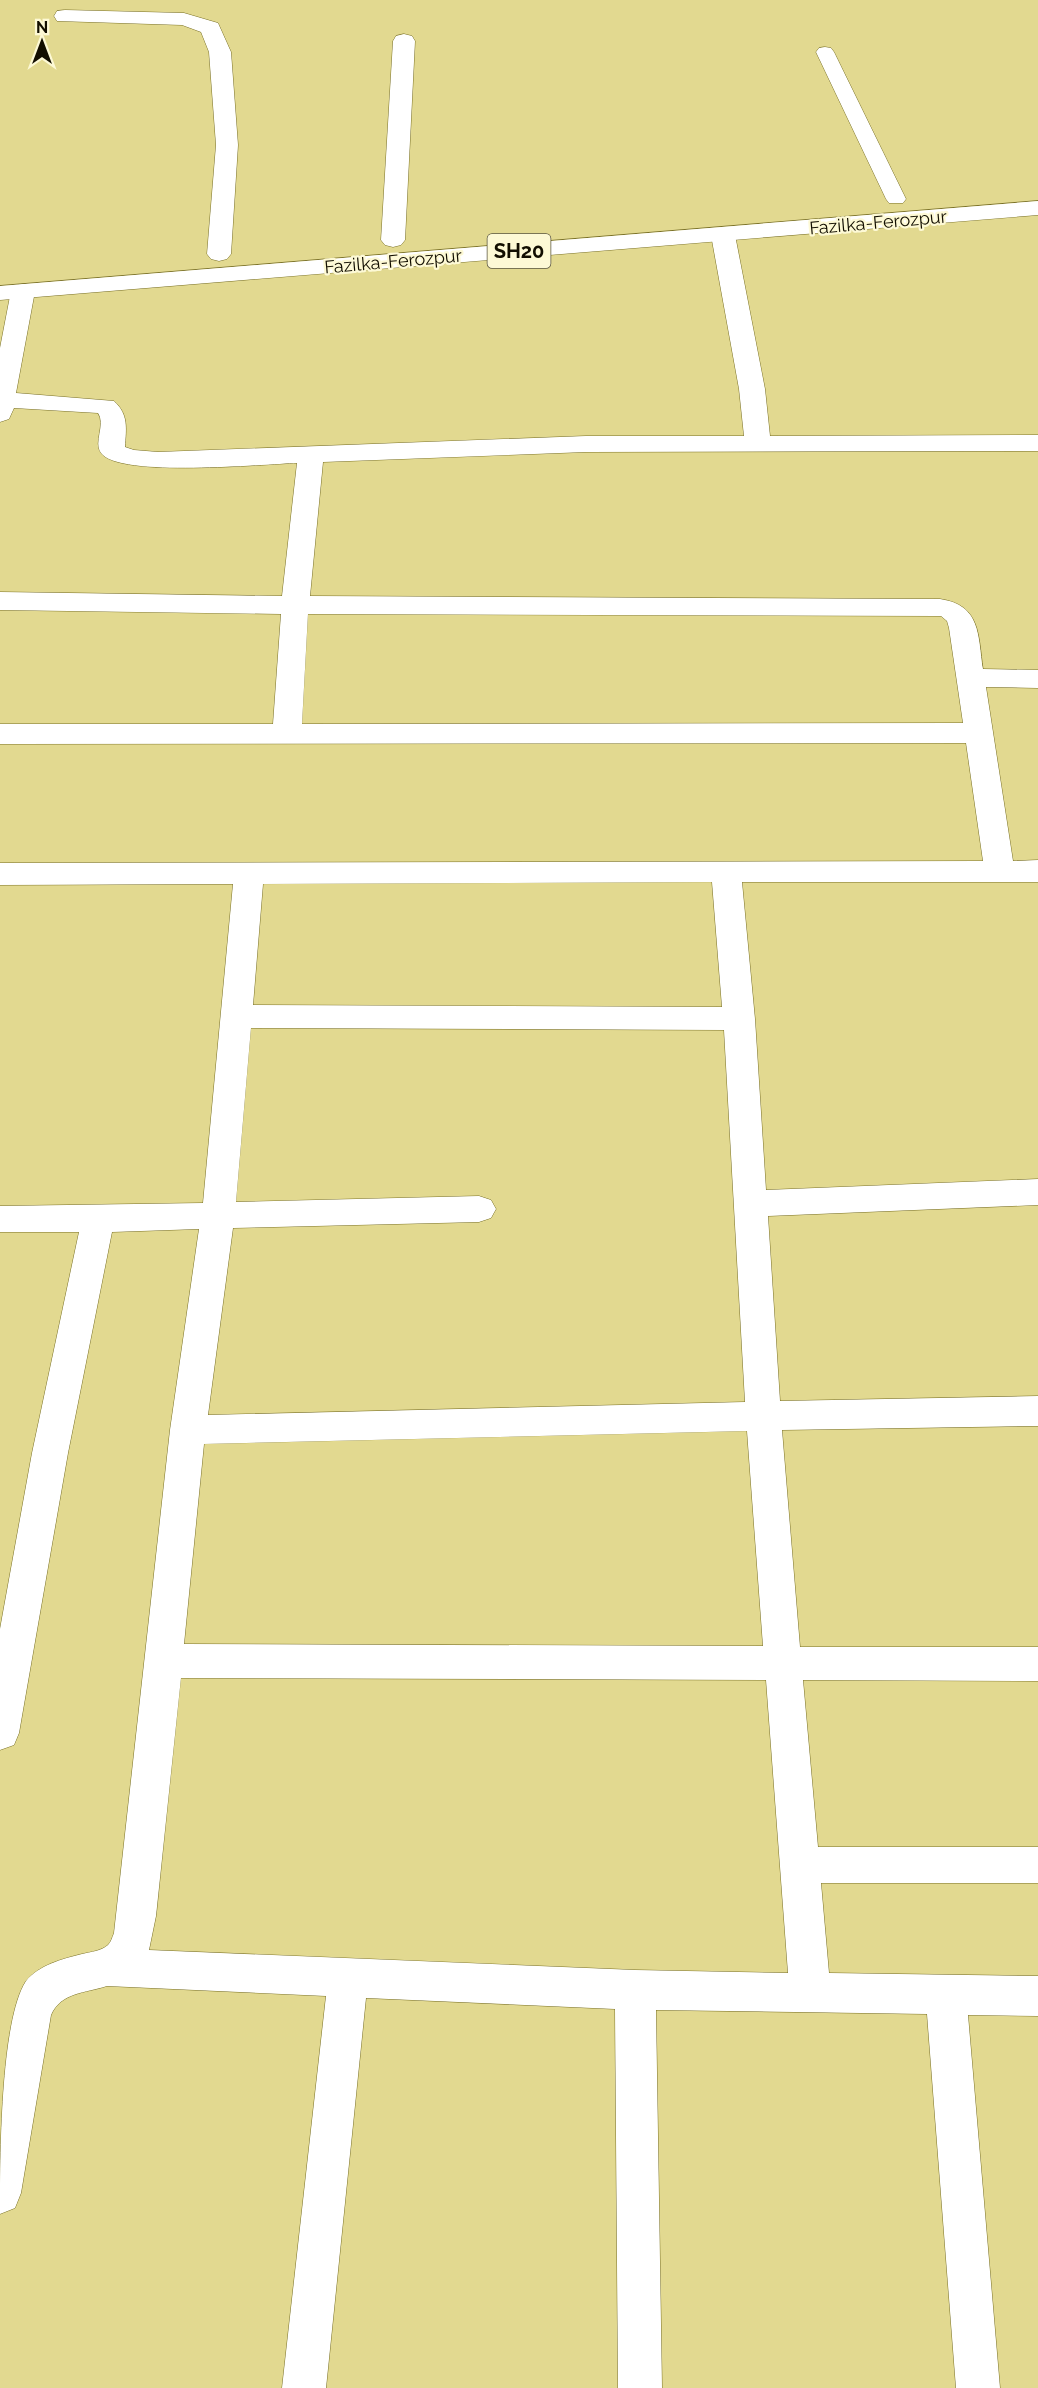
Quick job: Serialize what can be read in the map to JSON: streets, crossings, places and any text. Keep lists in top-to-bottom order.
{
  "streets": {
    "street": ["Fazilka-Ferozpur", "SH20"]
  },
  "north": "top"
}
